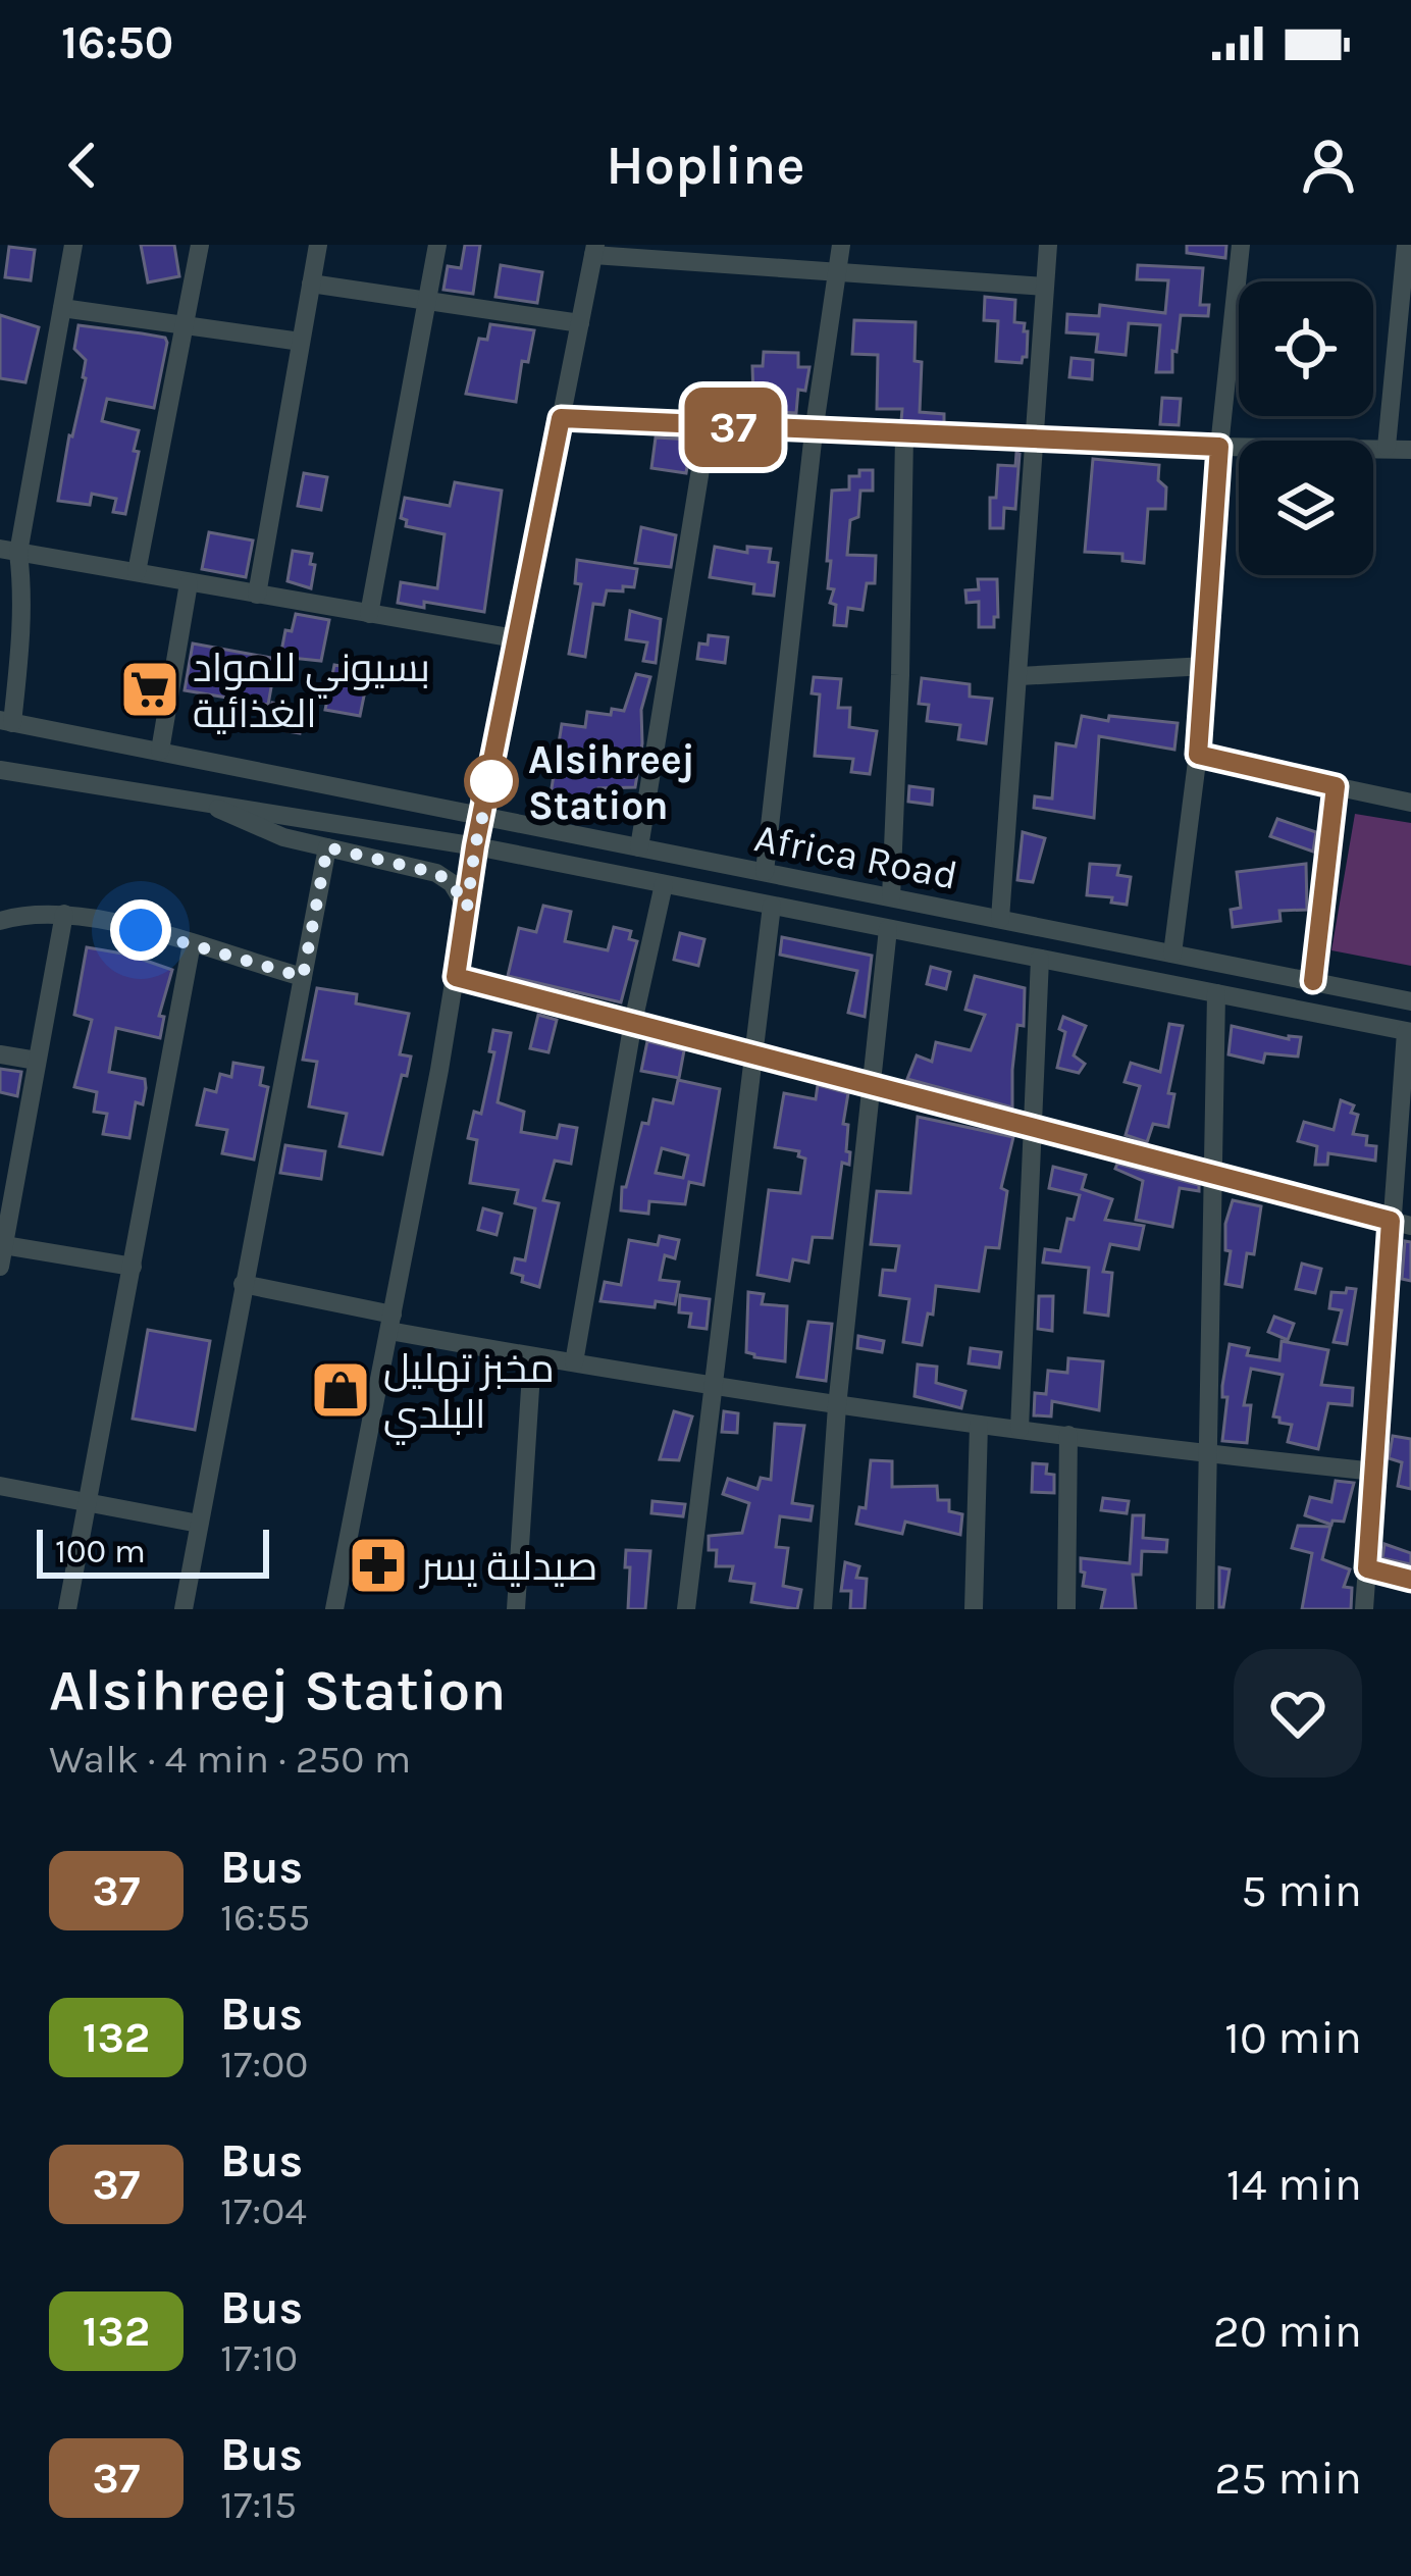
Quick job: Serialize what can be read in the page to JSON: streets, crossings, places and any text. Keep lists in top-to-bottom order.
{
  "streets": {
    "street": ["Africa Road"]
  },
  "places": {
    "supermarket": ["بسيوني للمواد الغذائية"],
    "other": ["Alsihreej Station"],
    "shop": ["مخبز تهليل البلدي"],
    "pharmacy": ["صيدلية يسر"]
  },
  "lines": ["bus line 37"],
  "scale_bar": "100 m",
  "page": {
    "status": "16:50",
    "header": "Hopline",
    "on_map": "37",
    "scale": "100 m",
    "heading": ["Alsihreej Station", "Walk · 4 min · 250 m"],
    "list": [
      {
        "mark": "37",
        "name": "Bus",
        "note": "16:55",
        "value": "5 min"
      },
      {
        "mark": "132",
        "name": "Bus",
        "note": "17:00",
        "value": "10 min"
      },
      {
        "mark": "37",
        "name": "Bus",
        "note": "17:04",
        "value": "14 min"
      },
      {
        "mark": "132",
        "name": "Bus",
        "note": "17:10",
        "value": "20 min"
      },
      {
        "mark": "37",
        "name": "Bus",
        "note": "17:15",
        "value": "25 min"
      }
    ]
  }
}
